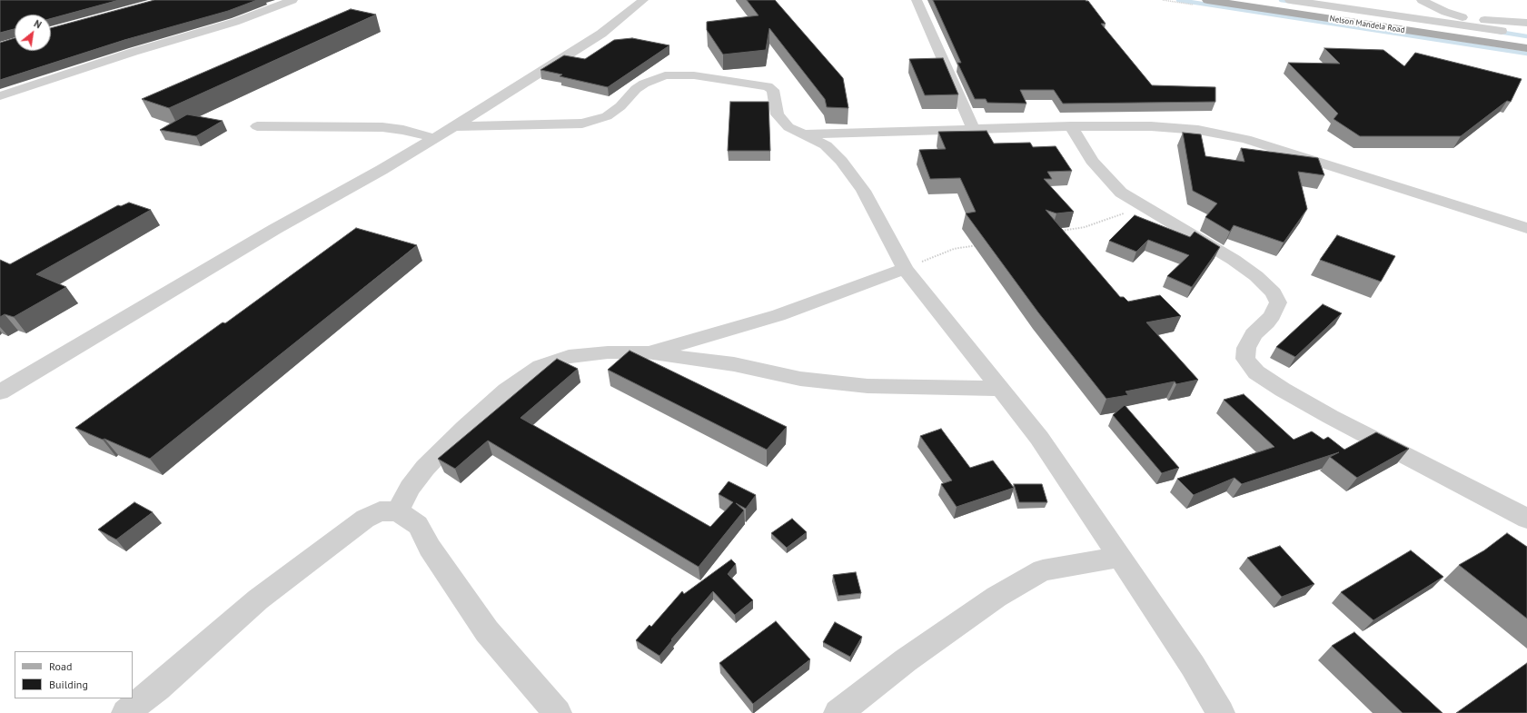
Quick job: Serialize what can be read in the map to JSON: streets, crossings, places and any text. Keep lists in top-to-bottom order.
{
  "streets": {
    "main road": ["Nelson Mandela Road"]
  },
  "legend": ["Road", "Building"],
  "north": "top right"
}
